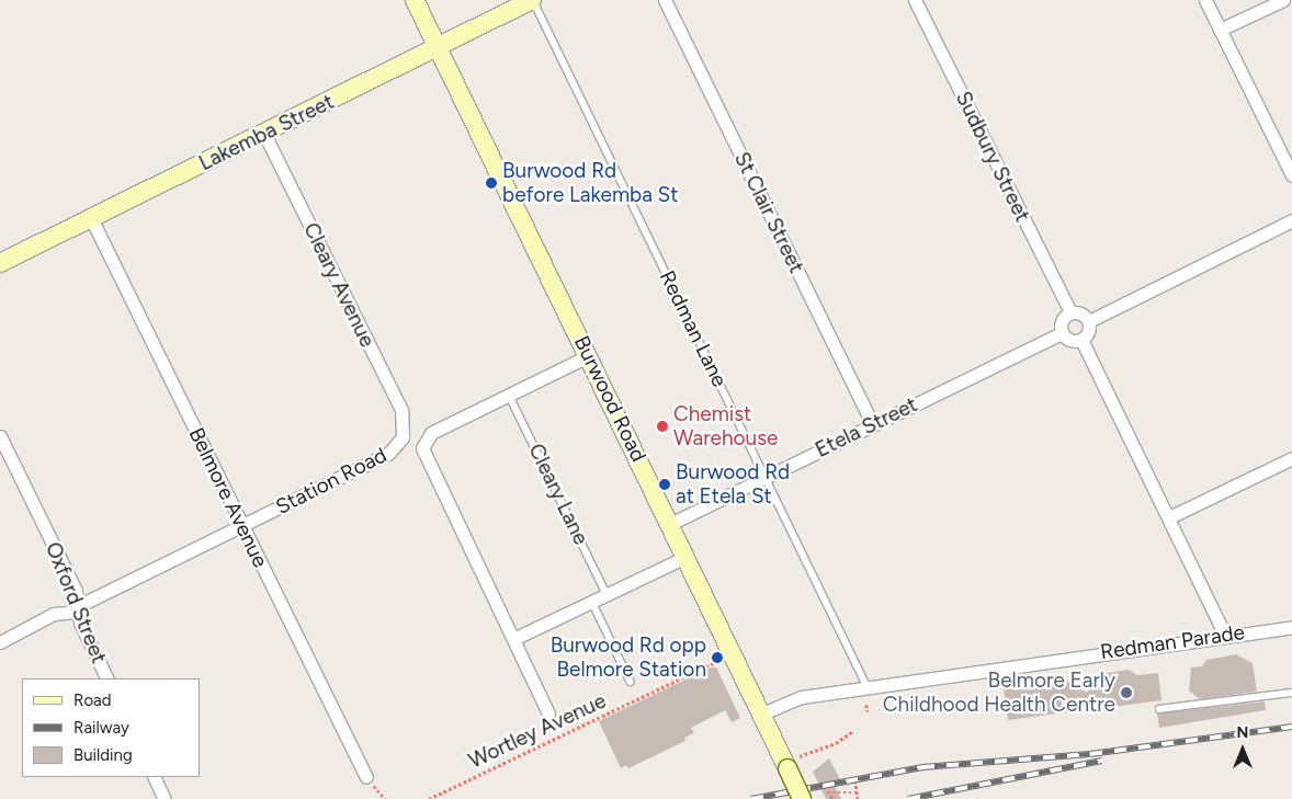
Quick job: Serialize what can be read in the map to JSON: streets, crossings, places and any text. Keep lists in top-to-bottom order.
{
  "streets": {
    "main road": ["Lakemba Street", "Burwood Road"],
    "street": [
      "Sudbury Street",
      "St Clair Street",
      "Cleary Avenue",
      "Etela Street",
      "Station Road",
      "Belmore Avenue",
      "Oxford Street",
      "Redman Parade"
    ],
    "lane": ["Redman Lane", "Cleary Lane"],
    "path": ["Wortley Avenue"]
  },
  "crossings": [
    ["Lakemba Street", "Cleary Avenue"],
    ["Lakemba Street", "Redman Lane"],
    ["Lakemba Street", "Burwood Road"],
    ["Lakemba Street", "Belmore Avenue"],
    ["Sudbury Street", "Etela Street"],
    ["St Clair Street", "Etela Street"],
    ["Cleary Avenue", "Station Road"],
    ["Redman Lane", "Etela Street"],
    ["Redman Lane", "Redman Parade"],
    ["Burwood Road", "Etela Street"],
    ["Burwood Road", "Redman Parade"],
    ["Station Road", "Belmore Avenue"],
    ["Station Road", "Oxford Street"]
  ],
  "places": [
    "Burwood Rd before Lakemba St",
    "Chemist Warehouse",
    "Burwood Rd at Etela St",
    "Burwood Rd opp Belmore Station",
    "Belmore Early Childhood Health Centre"
  ],
  "legend": ["Road", "Railway", "Building"],
  "north": "top"
}
